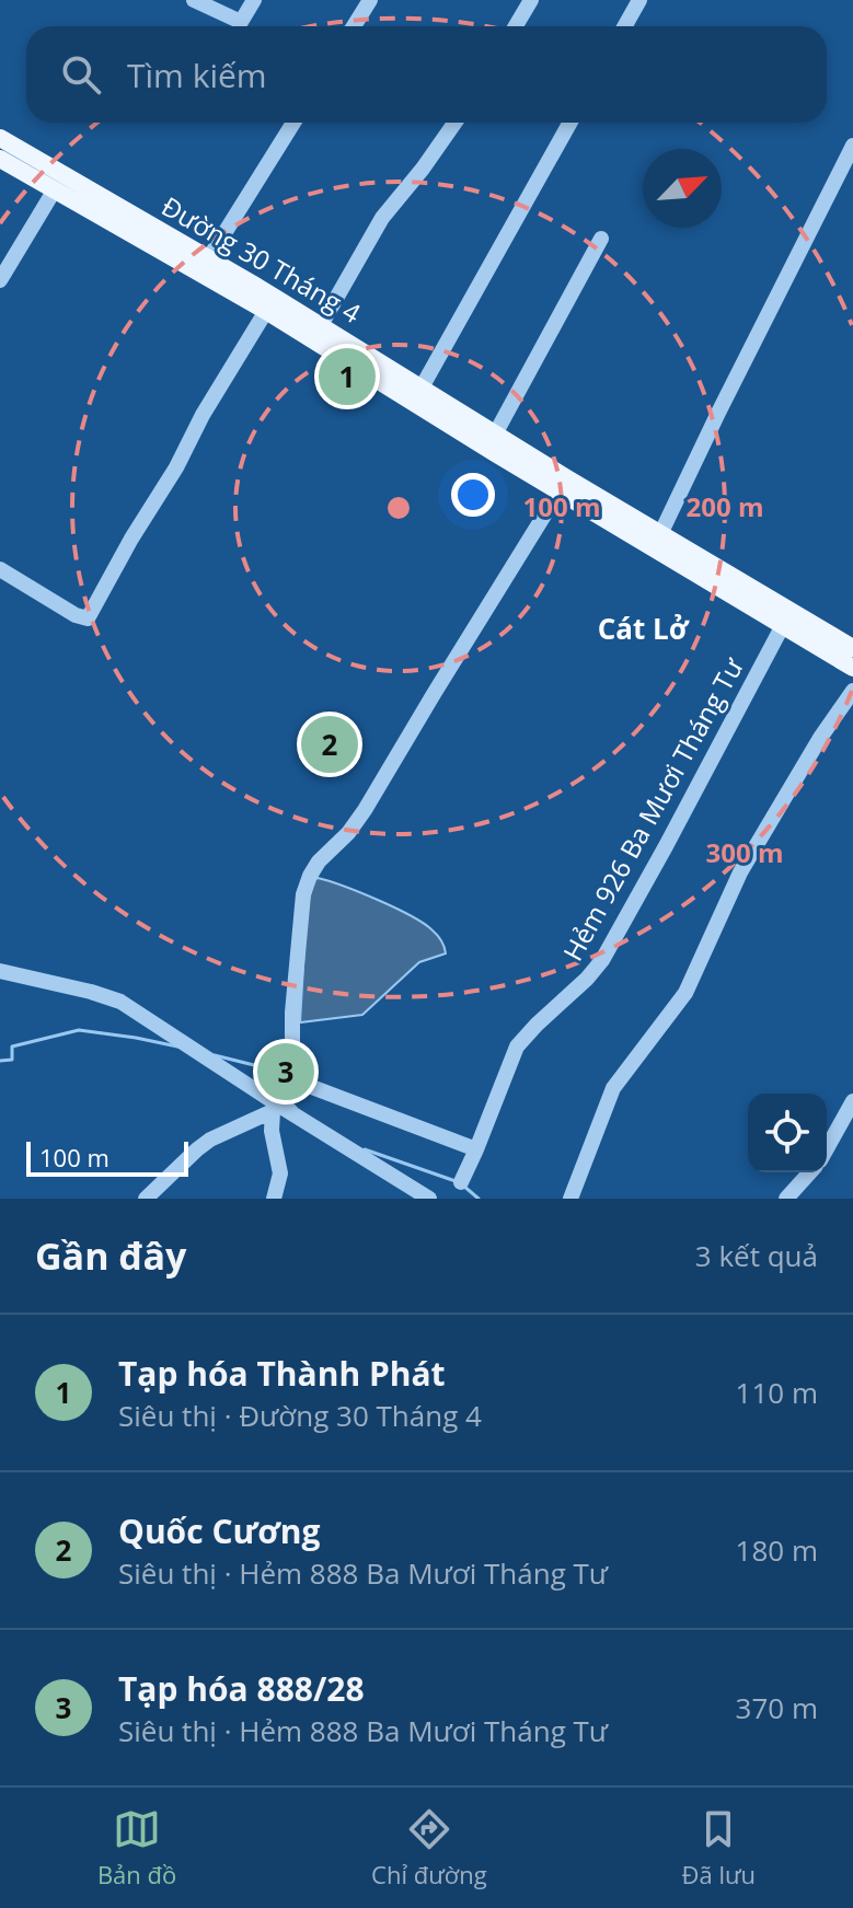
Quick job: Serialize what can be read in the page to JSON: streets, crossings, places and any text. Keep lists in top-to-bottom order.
{
  "streets": {
    "main road": ["Đường 30 Tháng 4"],
    "street": ["Hẻm 926 Ba Mươi Tháng Tư"]
  },
  "crossings": [
    ["Đường 30 Tháng 4", "Hẻm 926 Ba Mươi Tháng Tư"]
  ],
  "districts": ["Cát Lở"],
  "scale_bar": "100 m",
  "north": "top right",
  "page": {
    "search": "Tìm kiếm",
    "pins": ["1", "2", "3"],
    "scale": "100 m",
    "heading": ["Gần đây", "3 kết quả"],
    "list": [
      {
        "mark": "1",
        "name": "Tạp hóa Thành Phát",
        "note": "Siêu thị · Đường 30 Tháng 4",
        "value": "110 m"
      },
      {
        "mark": "2",
        "name": "Quốc Cương",
        "note": "Siêu thị · Hẻm 888 Ba Mươi Tháng Tư",
        "value": "180 m"
      },
      {
        "mark": "3",
        "name": "Tạp hóa 888/28",
        "note": "Siêu thị · Hẻm 888 Ba Mươi Tháng Tư",
        "value": "370 m"
      }
    ],
    "nav": ["Bản đồ", "Chỉ đường", "Đã lưu"]
  },
  "rings": ["100 m", "200 m", "300 m"]
}
